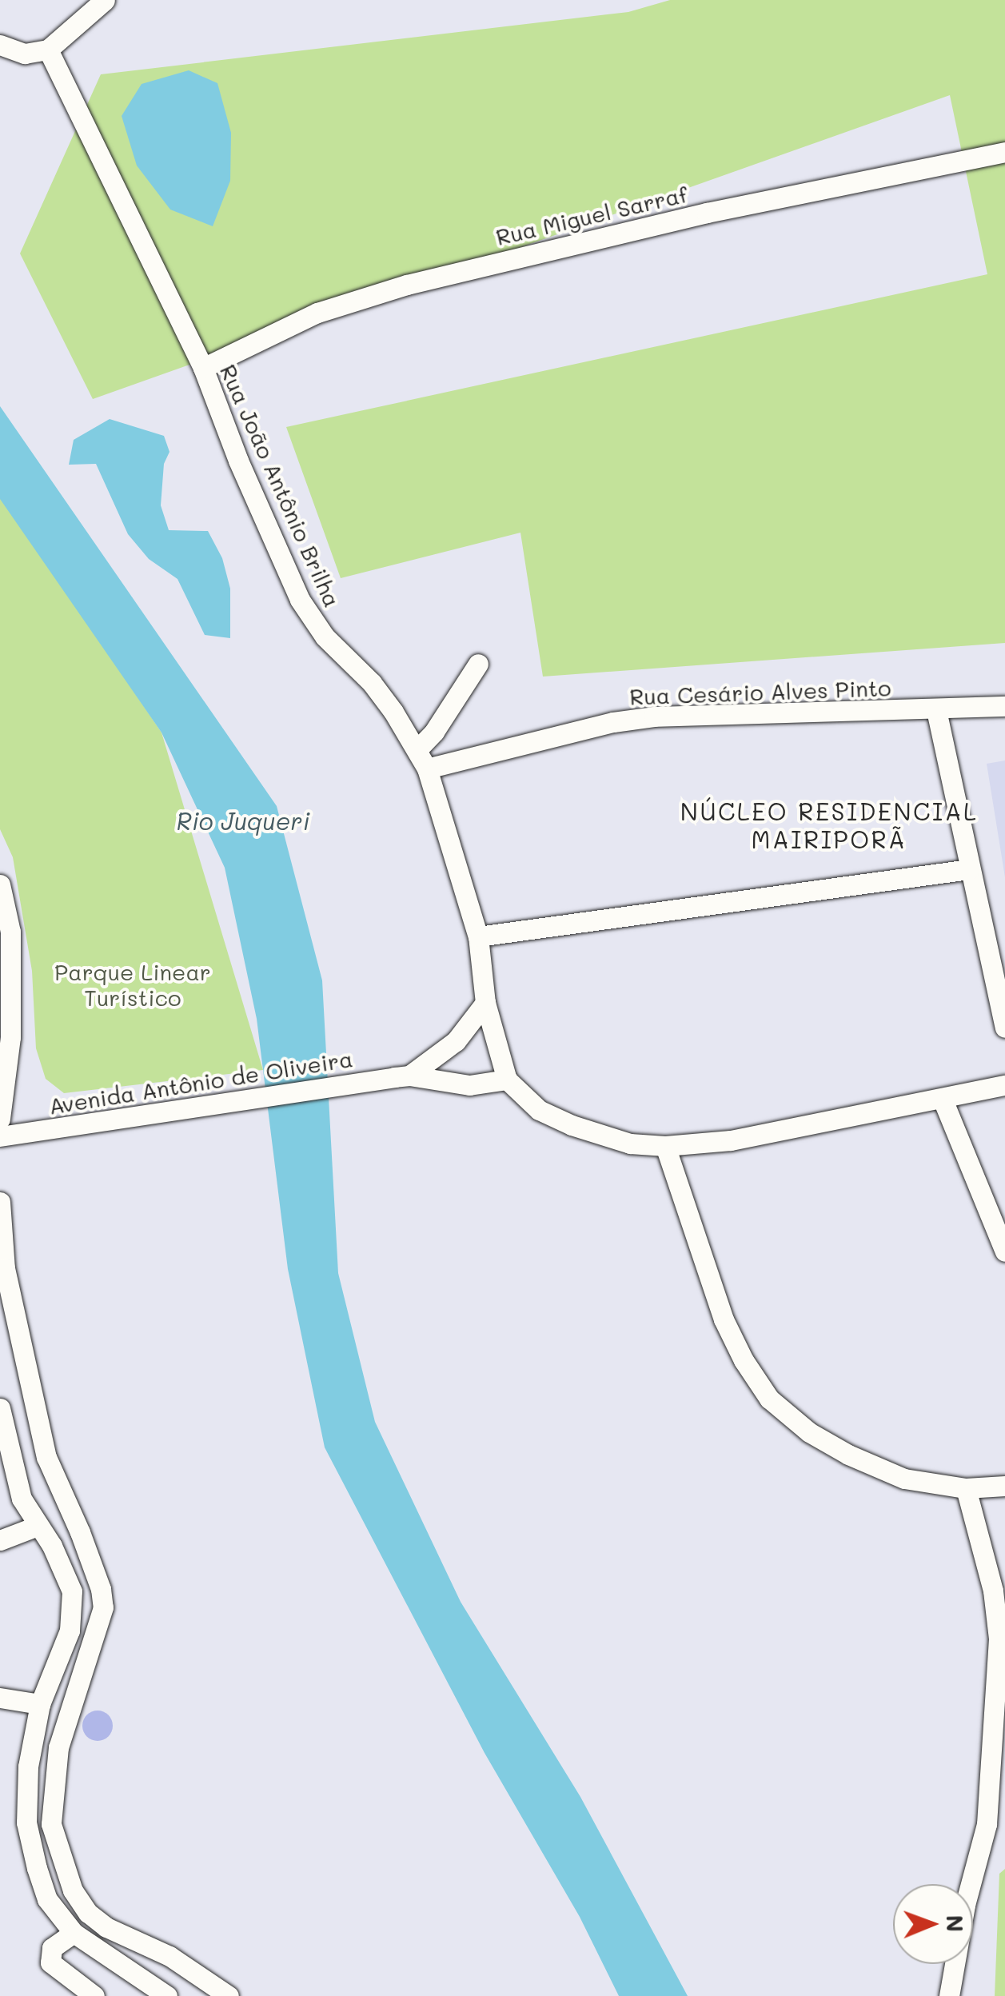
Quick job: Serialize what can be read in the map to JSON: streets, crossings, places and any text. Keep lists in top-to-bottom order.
{
  "streets": {
    "street": [
      "Rua Miguel Sarraf",
      "Rua João Antônio Brilha",
      "Rua Cesário Alves Pinto",
      "Avenida Antônio de Oliveira"
    ]
  },
  "crossings": [
    ["Rua Miguel Sarraf", "Rua João Antônio Brilha"],
    ["Rua João Antônio Brilha", "Rua Cesário Alves Pinto"],
    ["Rua João Antônio Brilha", "Avenida Antônio de Oliveira"]
  ],
  "districts": ["NÚCLEO RESIDENCIAL MAIRIPORÃ"],
  "water": ["Rio Juqueri"],
  "parks": ["Parque Linear Turístico"],
  "north": "right"
}
